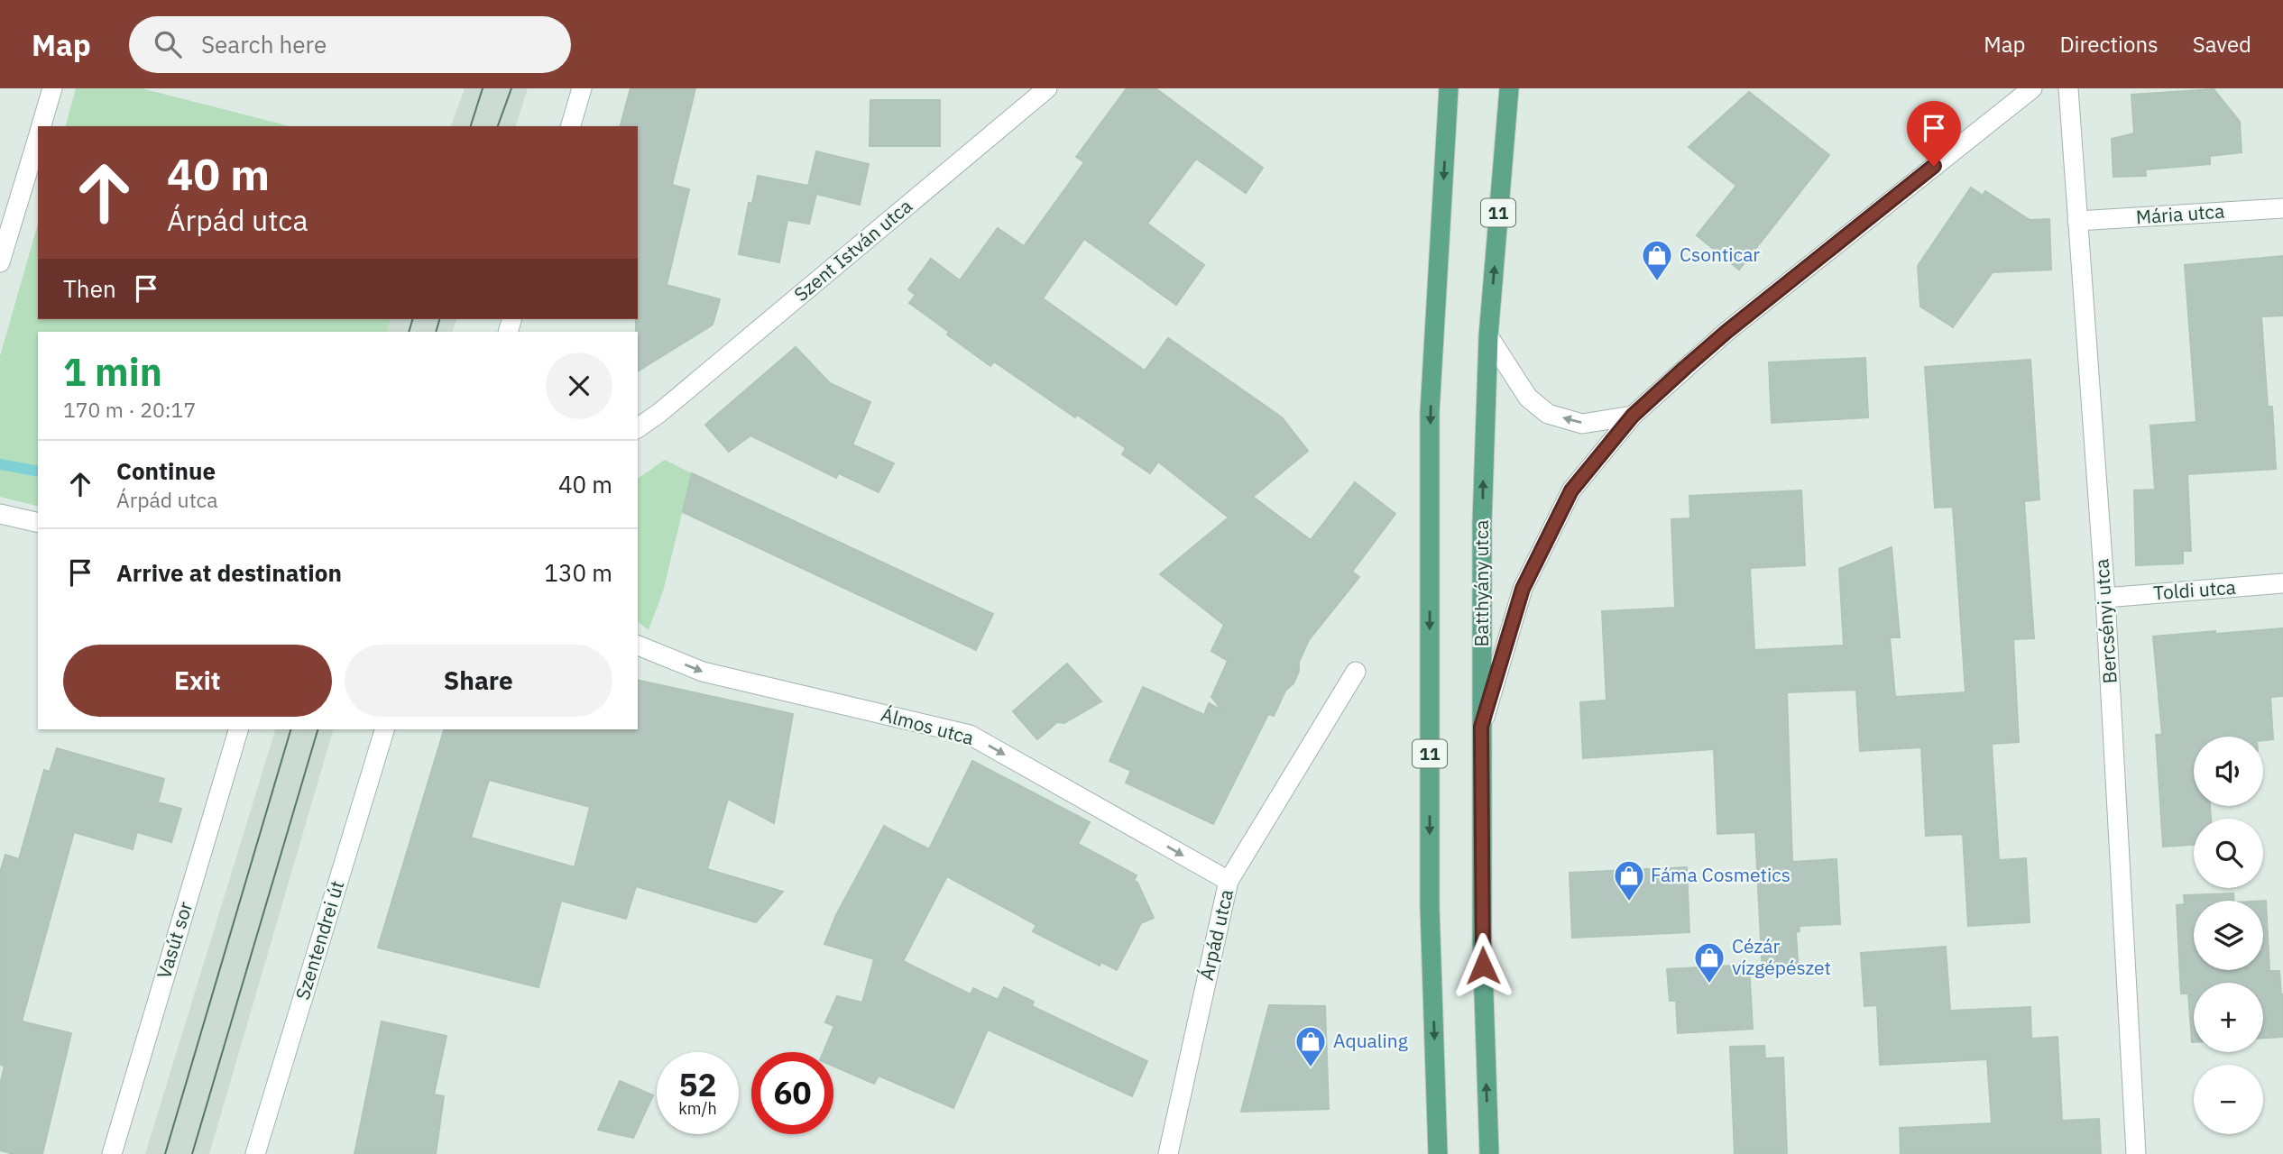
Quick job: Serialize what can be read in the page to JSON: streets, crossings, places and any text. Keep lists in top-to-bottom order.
{
  "streets": {
    "main road": ["11", "Batthyány utca"],
    "street": [
      "Mária utca",
      "Szent István utca",
      "Toldi utca",
      "Bercsényi utca",
      "Álmos utca",
      "Árpád utca",
      "Vasút sor",
      "Szentendrei út"
    ]
  },
  "crossings": [
    ["Mária utca", "Bercsényi utca"],
    ["Toldi utca", "Bercsényi utca"],
    ["Álmos utca", "Árpád utca"]
  ],
  "one_way": ["Álmos utca"],
  "places": {
    "shop": [
      "Csonticar",
      "Fáma Cosmetics",
      "Cézár vízgépészet",
      "Aqualing"
    ]
  },
  "page": {
    "header": "Map",
    "search": "Search here",
    "nav": ["Map", "Directions", "Saved"],
    "turn": ["40 m", "Árpád utca"],
    "then": "Then",
    "heading": ["1 min", "170 m · 20:17"],
    "list": [
      {
        "name": "Continue",
        "note": "Árpád utca",
        "value": "40 m"
      },
      {
        "name": "Arrive at destination",
        "value": "130 m"
      }
    ],
    "buttons": ["Exit", "Share"],
    "map_buttons": ["+", "−"],
    "speed": "52 km/h",
    "limit": "60"
  }
}
